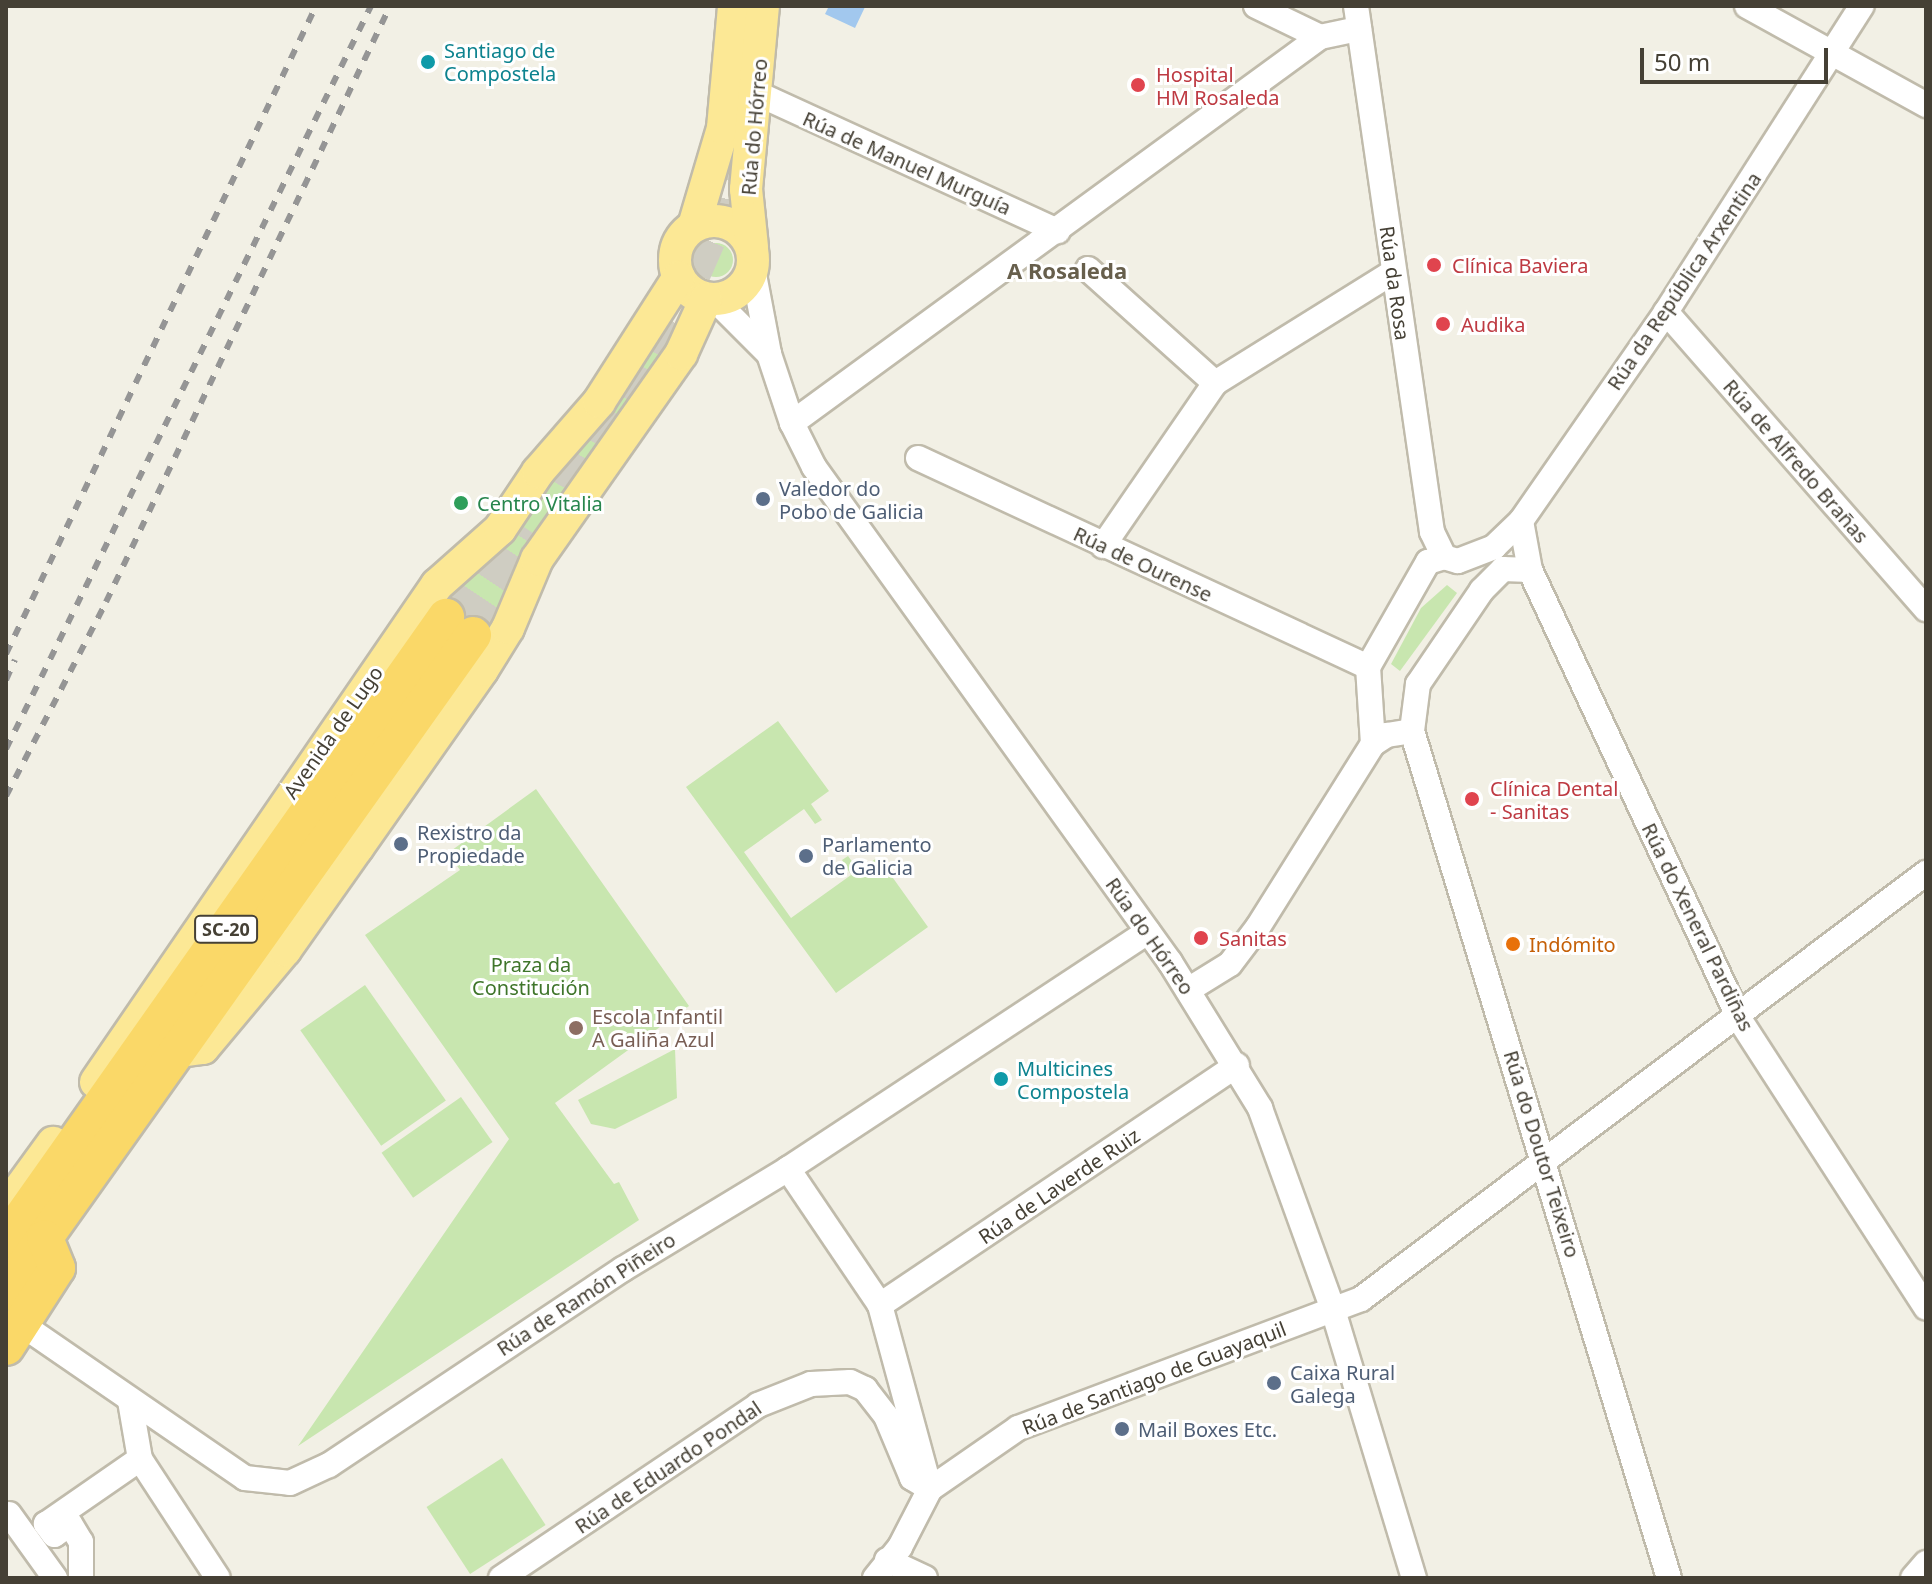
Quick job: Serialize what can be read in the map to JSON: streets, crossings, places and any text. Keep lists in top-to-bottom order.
{
  "streets": {
    "highway": ["Avenida de Lugo", "SC-20"],
    "main road": ["Rúa do Hórreo"],
    "street": [
      "Rúa de Manuel Murguía",
      "Rúa da República Arxentina",
      "Rúa da Rosa",
      "Rúa de Alfredo Brañas",
      "Rúa de Ourense",
      "Rúa do Xeneral Pardiñas",
      "Rúa do Doutor Teixeiro",
      "Rúa de Laverde Ruiz",
      "Rúa de Ramón Piñeiro",
      "Rúa de Santiago de Guayaquil",
      "Rúa de Eduardo Pondal"
    ]
  },
  "crossings": [
    ["Rúa do Hórreo", "Rúa de Manuel Murguía"],
    ["Rúa do Hórreo", "Avenida de Lugo"],
    ["Rúa do Hórreo", "Rúa de Laverde Ruiz"],
    ["Rúa do Hórreo", "Rúa de Ramón Piñeiro"],
    ["Rúa do Hórreo", "Rúa de Santiago de Guayaquil"],
    ["Rúa da República Arxentina", "Rúa da Rosa"],
    ["Rúa da República Arxentina", "Rúa de Alfredo Brañas"],
    ["Rúa da República Arxentina", "Rúa do Xeneral Pardiñas"],
    ["Avenida de Lugo", "Rúa de Ramón Piñeiro"],
    ["Rúa do Xeneral Pardiñas", "Rúa de Santiago de Guayaquil"],
    ["Rúa do Doutor Teixeiro", "Rúa de Santiago de Guayaquil"],
    ["Rúa de Santiago de Guayaquil", "Rúa de Eduardo Pondal"]
  ],
  "districts": ["A Rosaleda"],
  "parks": ["Praza da Constitución"],
  "places": [
    "Santiago de Compostela",
    "Hospital HM Rosaleda",
    "Clínica Baviera",
    "Audika",
    "Valedor do Pobo de Galicia",
    "Centro Vitalia",
    "Clínica Dental - Sanitas",
    "Rexistro da Propiedade",
    "Parlamento de Galicia",
    "Sanitas",
    "Indómito",
    "Escola Infantil A Galiña Azul",
    "Multicines Compostela",
    "Caixa Rural Galega",
    "Mail Boxes Etc."
  ],
  "scale_bar": "50 m"
}
